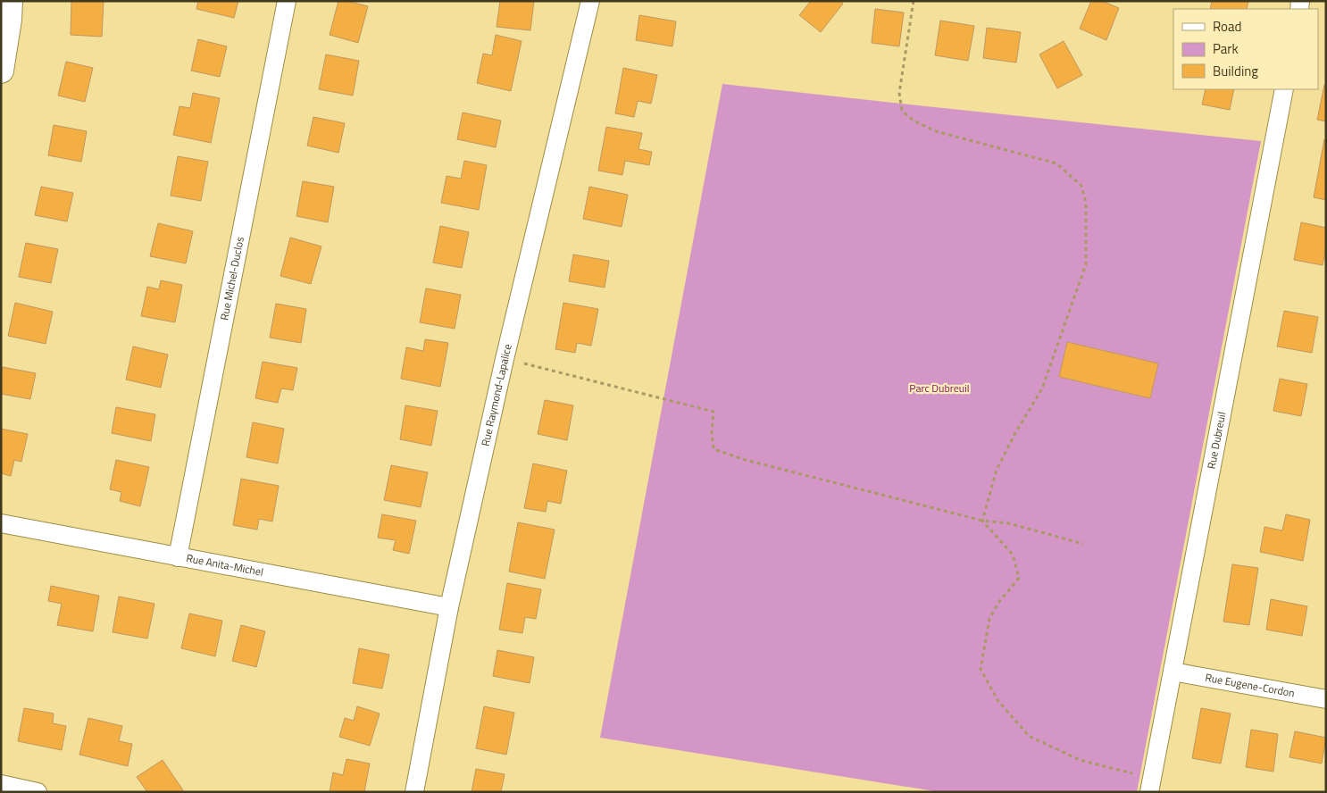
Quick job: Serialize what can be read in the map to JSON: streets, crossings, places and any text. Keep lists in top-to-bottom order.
{
  "streets": {
    "street": [
      "Rue Michel-Duclos",
      "Rue Raymond-Lapalice",
      "Rue Dubreuil",
      "Rue Anita-Michel",
      "Rue Eugene-Cordon"
    ]
  },
  "crossings": [
    ["Rue Michel-Duclos", "Rue Anita-Michel"],
    ["Rue Raymond-Lapalice", "Rue Anita-Michel"],
    ["Rue Dubreuil", "Rue Eugene-Cordon"]
  ],
  "parks": ["Parc Dubreuil"],
  "legend": ["Road", "Park", "Building"]
}
